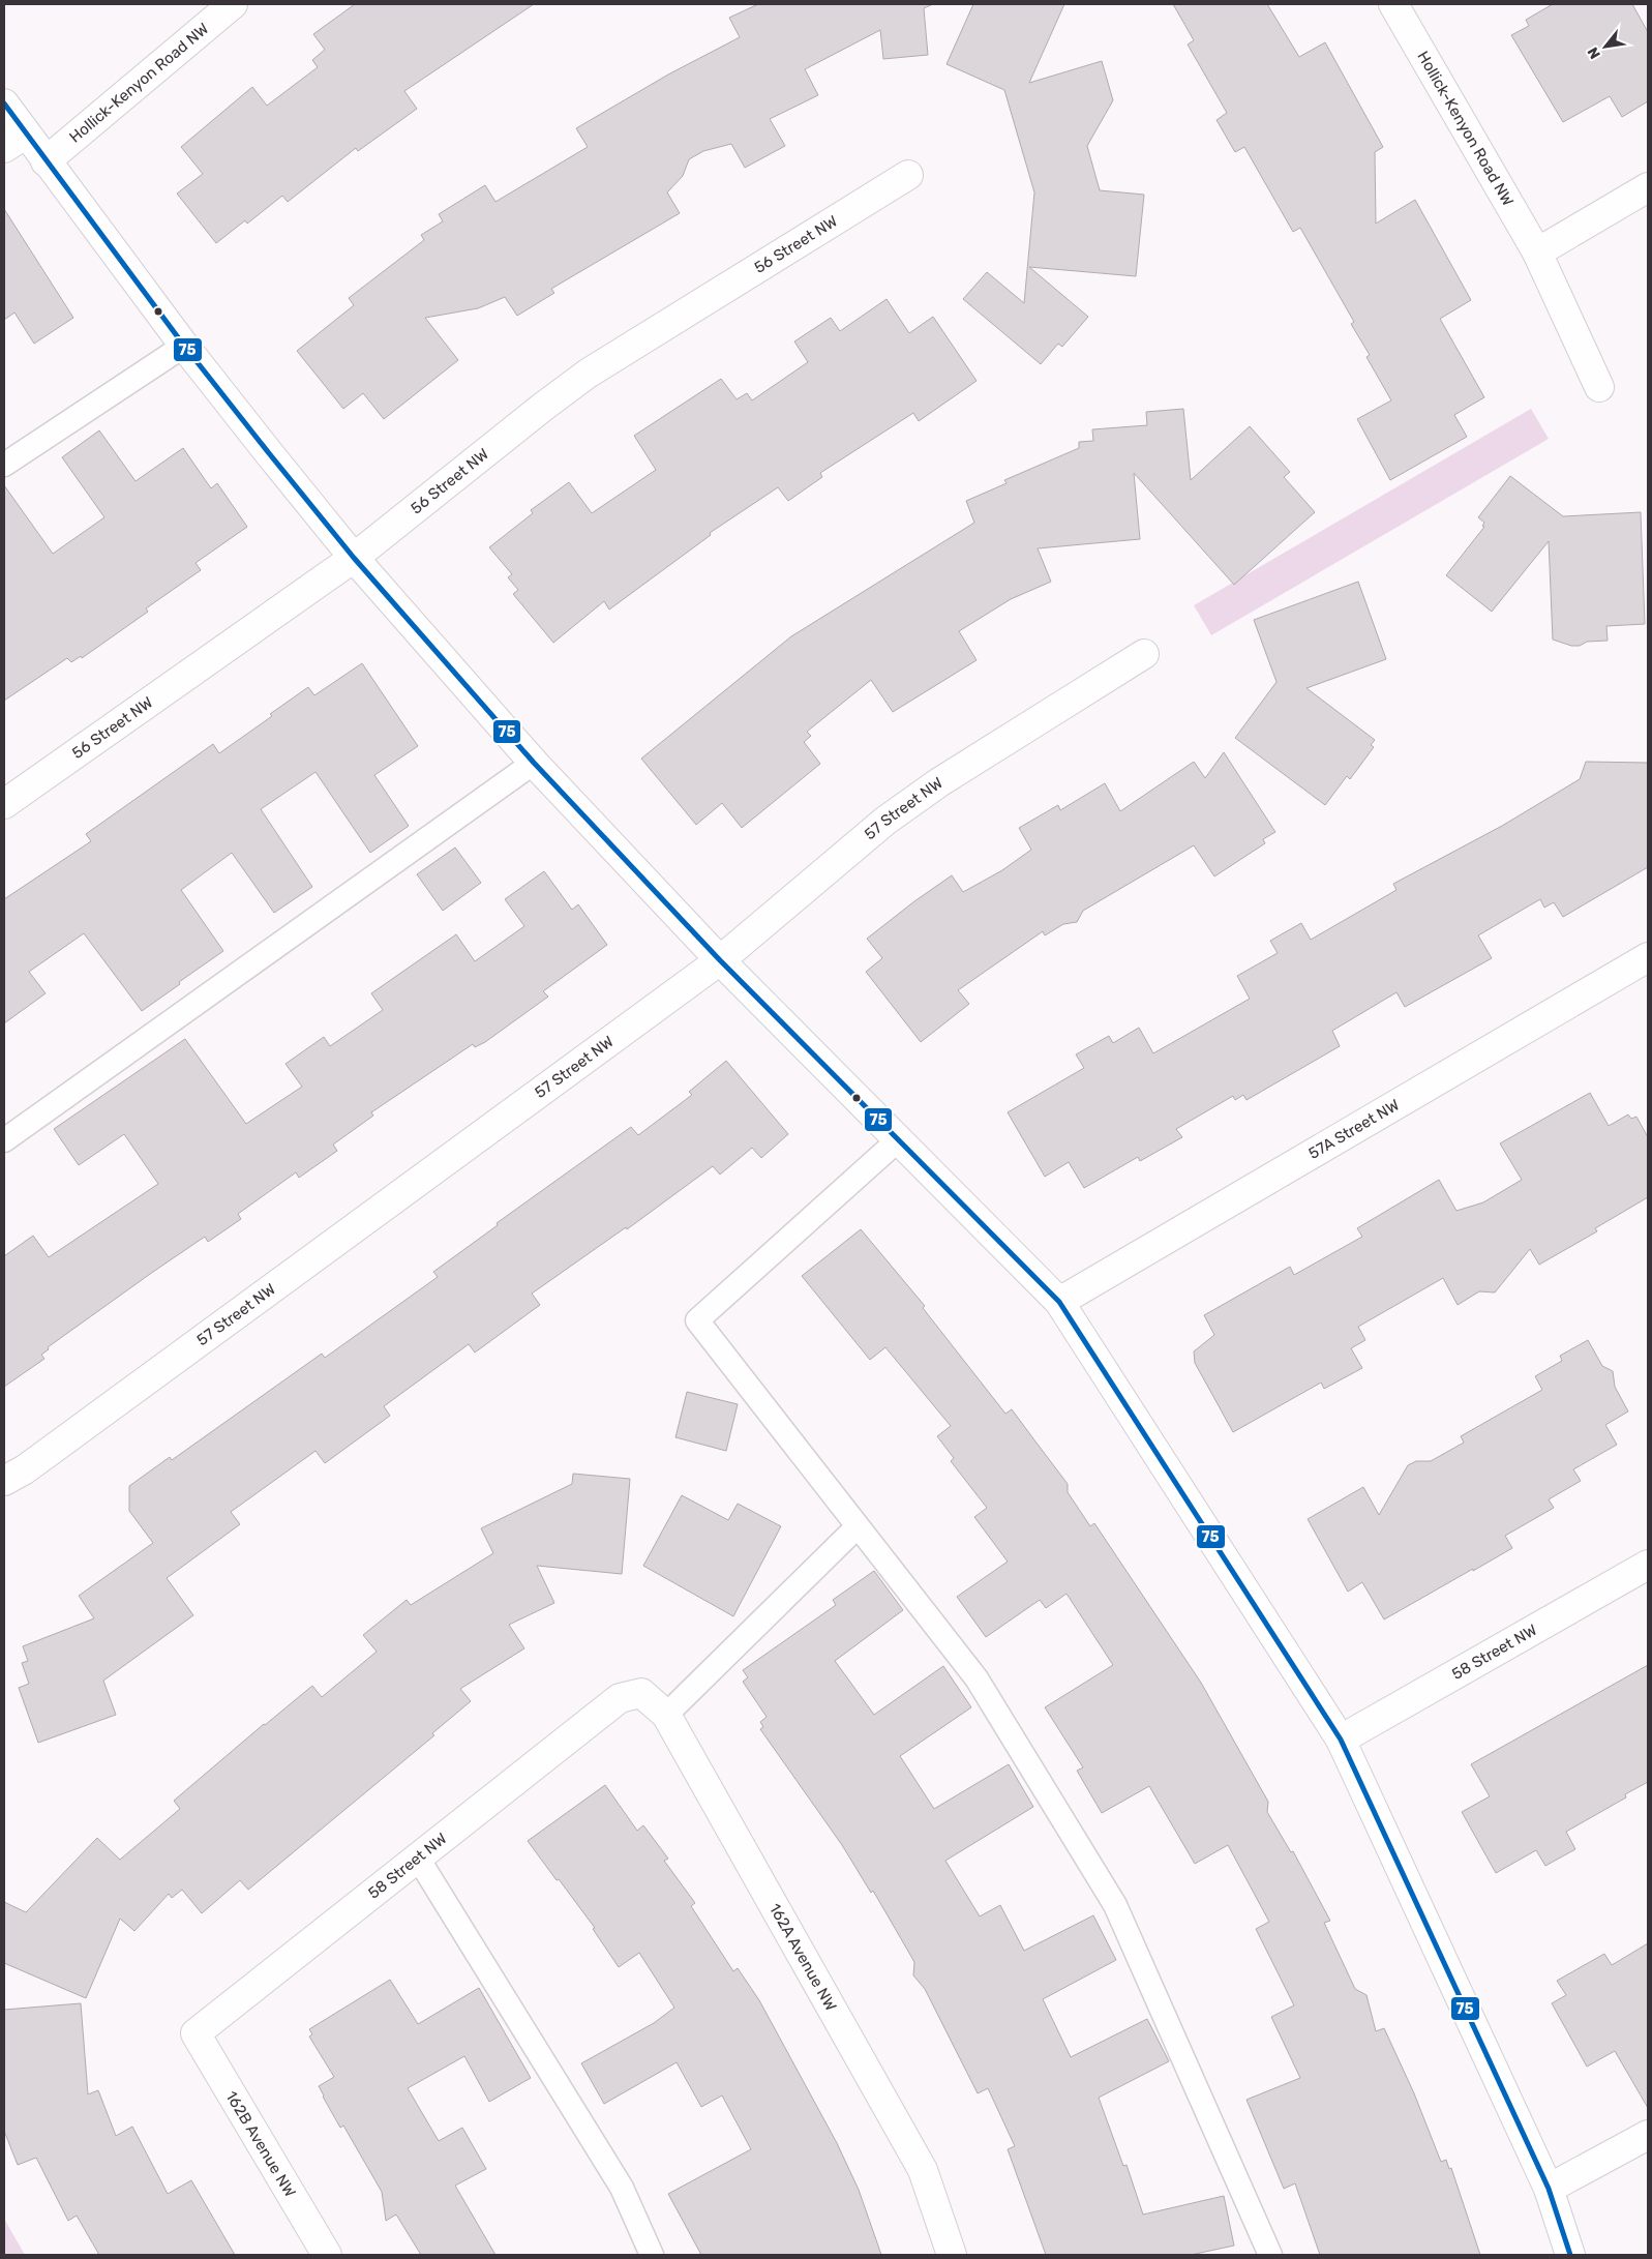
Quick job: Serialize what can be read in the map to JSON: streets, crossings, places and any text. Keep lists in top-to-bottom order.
{
  "streets": {
    "street": [
      "Hollick-Kenyon Road NW",
      "56 Street NW",
      "57 Street NW",
      "57A Street NW",
      "58 Street NW",
      "162A Avenue NW",
      "162B Avenue NW"
    ]
  },
  "crossings": [
    ["58 Street NW", "162A Avenue NW"],
    ["58 Street NW", "162B Avenue NW"]
  ],
  "lines": ["transit line 75"],
  "north": "bottom left"
}
